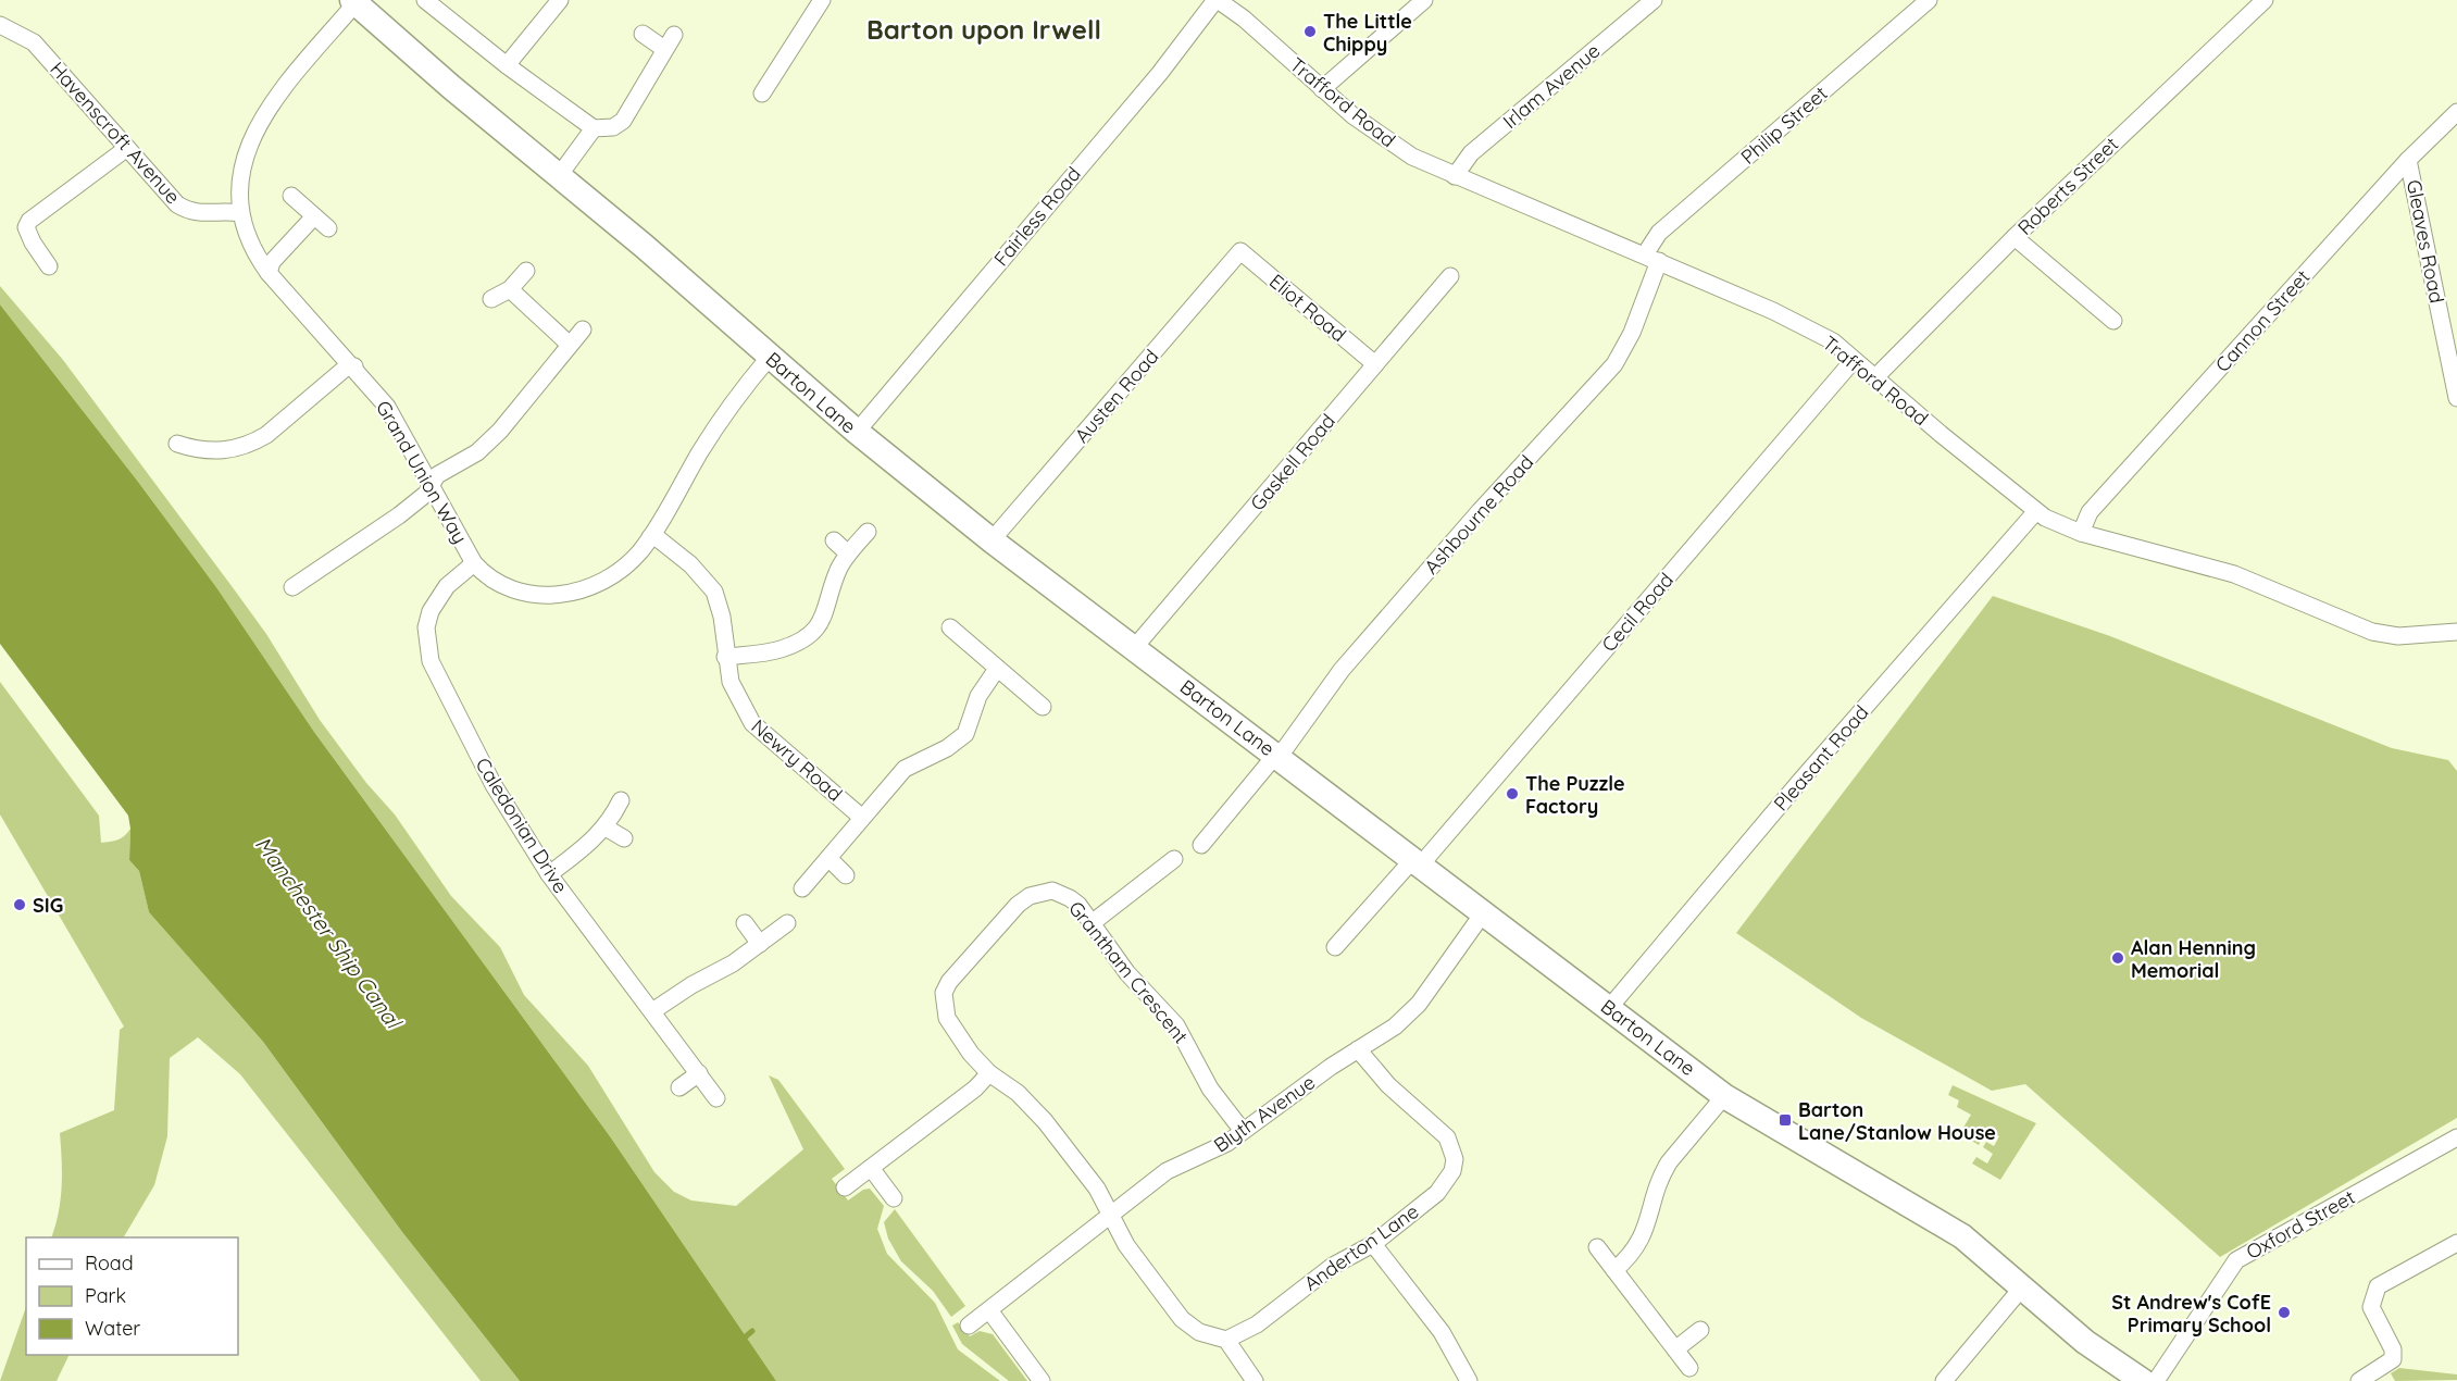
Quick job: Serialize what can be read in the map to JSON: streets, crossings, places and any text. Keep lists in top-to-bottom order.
{
  "streets": {
    "main road": ["Barton Lane"],
    "street": [
      "Irlam Avenue",
      "Trafford Road",
      "Philip Street",
      "Havenscroft Avenue",
      "Roberts Street",
      "Fairless Road",
      "Gleaves Road",
      "Eliot Road",
      "Cannon Street",
      "Austen Road",
      "Gaskell Road",
      "Grand Union Way",
      "Ashbourne Road",
      "Cecil Road",
      "Pleasant Road",
      "Newry Road",
      "Caledonian Drive",
      "Grantham Crescent",
      "Blyth Avenue",
      "Oxford Street",
      "Anderton Lane"
    ]
  },
  "crossings": [
    ["Irlam Avenue", "Trafford Road"],
    ["Trafford Road", "Philip Street"],
    ["Trafford Road", "Roberts Street"],
    ["Trafford Road", "Fairless Road"],
    ["Trafford Road", "Cannon Street"],
    ["Trafford Road", "Ashbourne Road"],
    ["Trafford Road", "Cecil Road"],
    ["Trafford Road", "Pleasant Road"],
    ["Philip Street", "Ashbourne Road"],
    ["Havenscroft Avenue", "Grand Union Way"],
    ["Fairless Road", "Barton Lane"],
    ["Gleaves Road", "Cannon Street"],
    ["Eliot Road", "Austen Road"],
    ["Eliot Road", "Gaskell Road"],
    ["Barton Lane", "Austen Road"],
    ["Barton Lane", "Gaskell Road"],
    ["Barton Lane", "Grand Union Way"],
    ["Barton Lane", "Ashbourne Road"],
    ["Barton Lane", "Cecil Road"],
    ["Barton Lane", "Pleasant Road"],
    ["Barton Lane", "Blyth Avenue"],
    ["Grand Union Way", "Newry Road"],
    ["Grand Union Way", "Caledonian Drive"],
    ["Grantham Crescent", "Blyth Avenue"],
    ["Grantham Crescent", "Anderton Lane"],
    ["Blyth Avenue", "Anderton Lane"]
  ],
  "districts": ["Barton upon Irwell"],
  "water": ["Manchester Ship Canal"],
  "places": {
    "other": [
      "The Little Chippy",
      "The Puzzle Factory",
      "SIG",
      "Alan Henning Memorial",
      "St Andrew's CofE Primary School"
    ],
    "transit": ["Barton Lane/Stanlow House"]
  },
  "legend": ["Road", "Park", "Water"]
}
